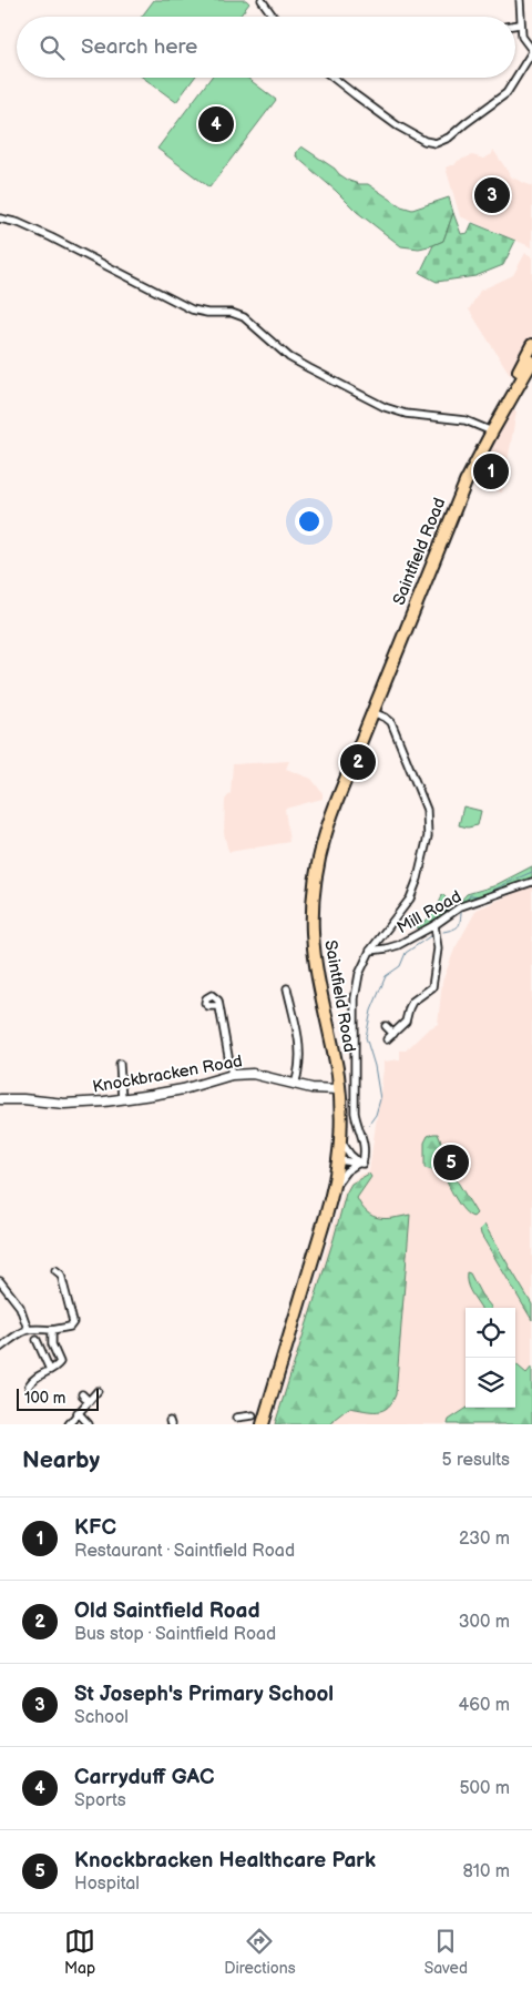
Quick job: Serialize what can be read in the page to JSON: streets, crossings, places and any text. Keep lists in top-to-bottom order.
{
  "streets": {
    "highway": ["Saintfield Road"],
    "street": ["Mill Road", "Knockbracken Road"]
  },
  "crossings": [
    ["Saintfield Road", "Knockbracken Road"]
  ],
  "scale_bar": "100 m",
  "page": {
    "search": "Search here",
    "pins": [
      "4",
      "3",
      "1",
      "2",
      "5"
    ],
    "scale": "100 m",
    "heading": ["Nearby", "5 results"],
    "list": [
      {
        "mark": "1",
        "name": "KFC",
        "note": "Restaurant · Saintfield Road",
        "value": "230 m"
      },
      {
        "mark": "2",
        "name": "Old Saintfield Road",
        "note": "Bus stop · Saintfield Road",
        "value": "300 m"
      },
      {
        "mark": "3",
        "name": "St Joseph's Primary School",
        "note": "School",
        "value": "460 m"
      },
      {
        "mark": "4",
        "name": "Carryduff GAC",
        "note": "Sports",
        "value": "500 m"
      },
      {
        "mark": "5",
        "name": "Knockbracken Healthcare Park",
        "note": "Hospital",
        "value": "810 m"
      }
    ],
    "nav": ["Map", "Directions", "Saved"]
  }
}
